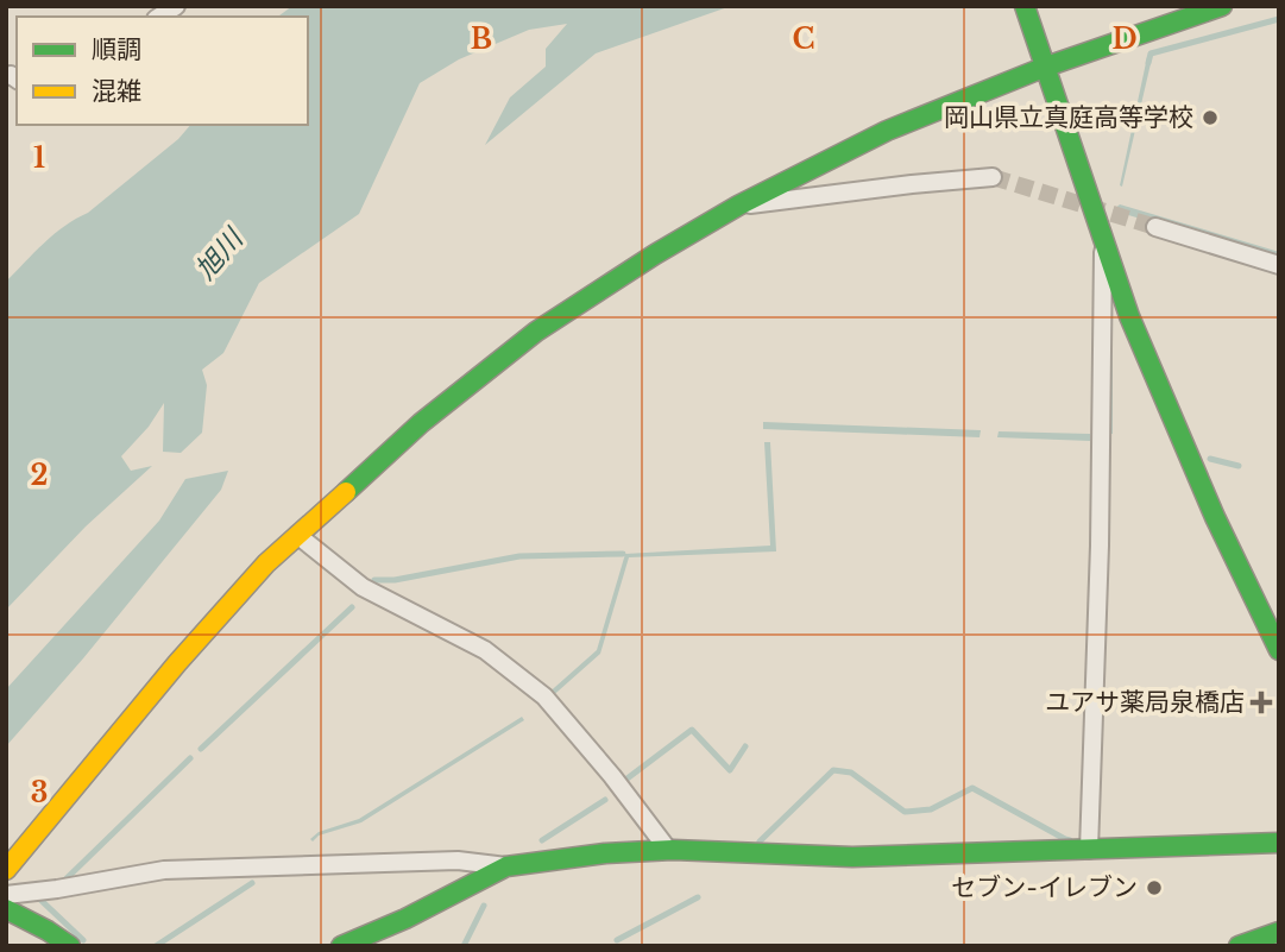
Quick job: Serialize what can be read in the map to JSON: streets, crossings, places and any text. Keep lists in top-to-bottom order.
{
  "water": ["旭川"],
  "places": {
    "other": ["岡山県立真庭高等学校", "セブン-イレブン"],
    "health": ["ユアサ薬局泉橋店"]
  },
  "legend": ["順調", "混雑"],
  "grid": {
    "columns": ["B", "C", "D"],
    "rows": ["1", "2", "3"]
  }
}
